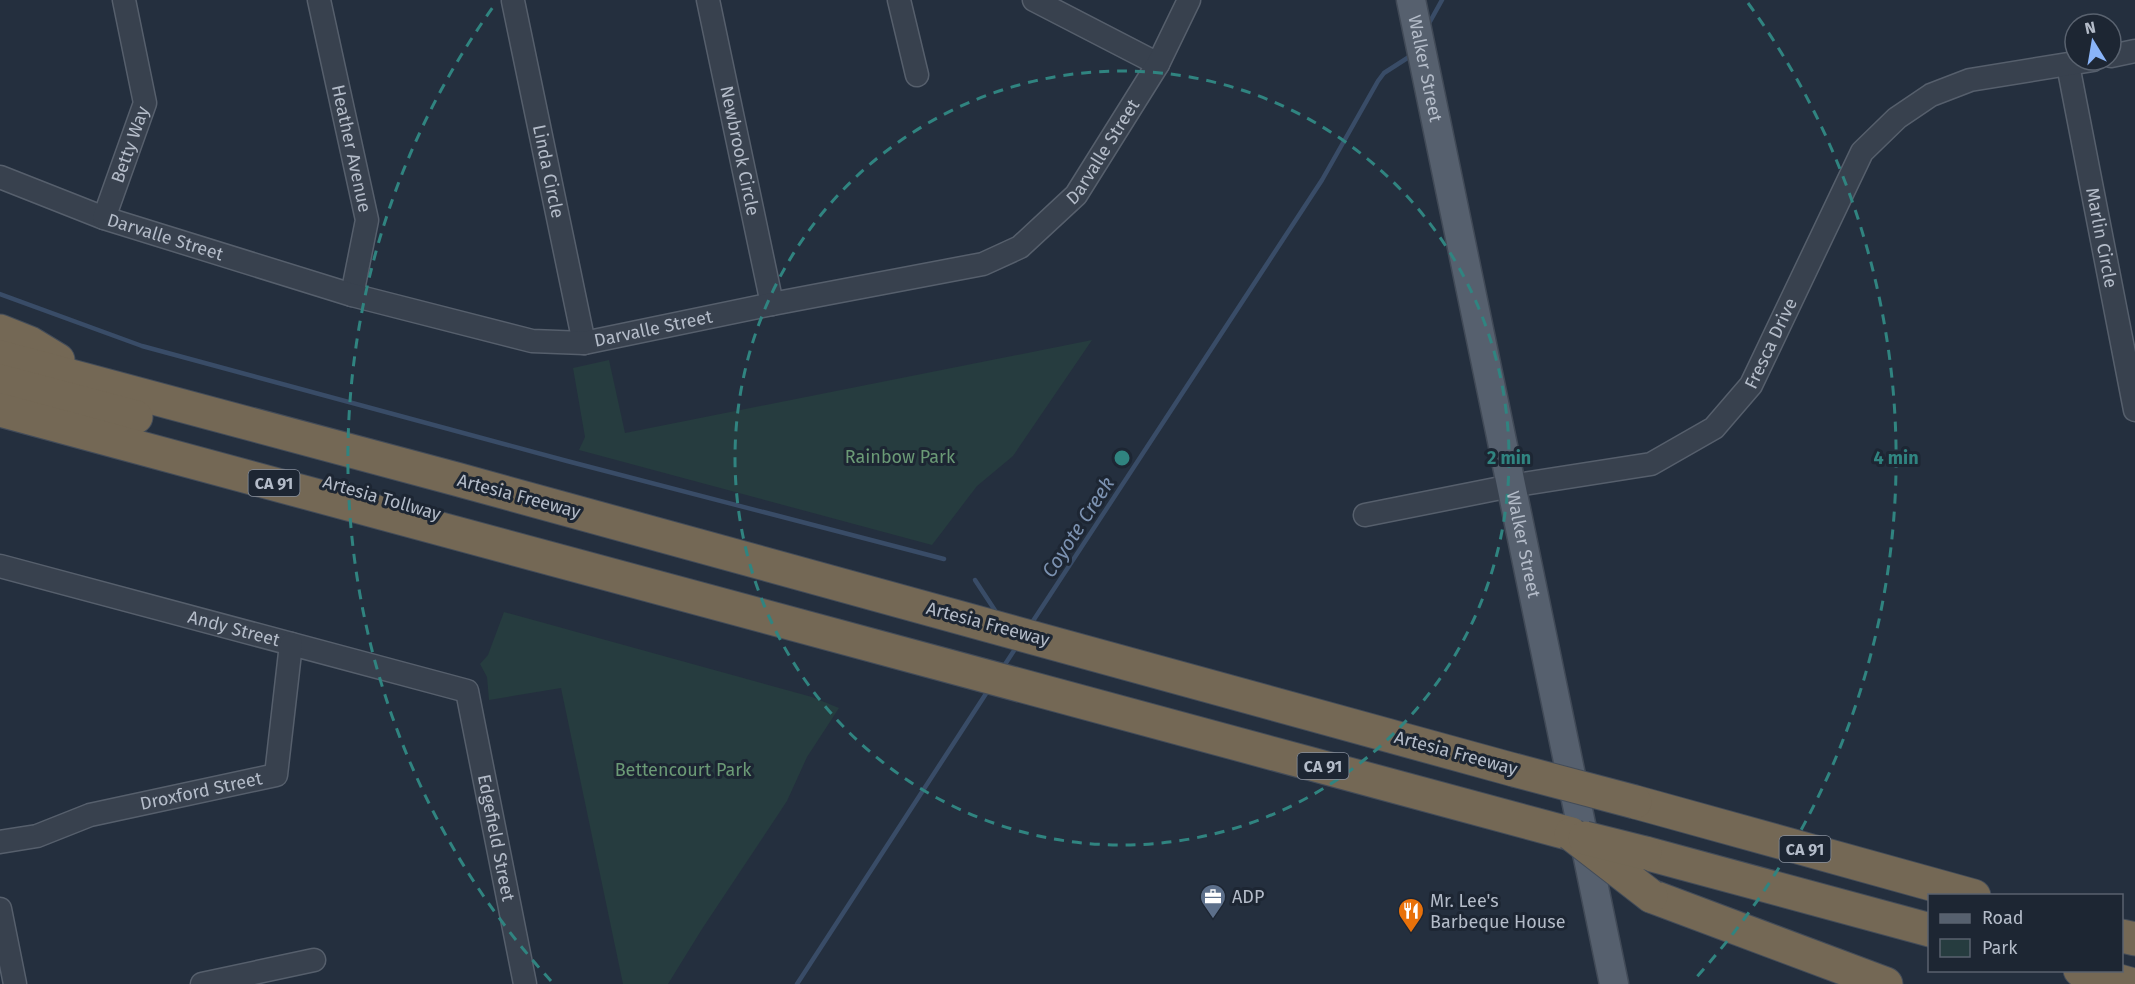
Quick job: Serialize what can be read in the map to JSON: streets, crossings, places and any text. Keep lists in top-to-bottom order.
{
  "streets": {
    "highway": ["CA 91", "Artesia Freeway", "Artesia Tollway"],
    "main road": ["Walker Street"],
    "street": [
      "Betty Way",
      "Heather Avenue",
      "Darvalle Street",
      "Newbrook Circle",
      "Linda Circle",
      "Marlin Circle",
      "Fresca Drive",
      "Andy Street",
      "Droxford Street",
      "Edgefield Street"
    ]
  },
  "crossings": [
    ["Walker Street", "Fresca Drive"],
    ["Betty Way", "Darvalle Street"],
    ["Heather Avenue", "Darvalle Street"],
    ["Darvalle Street", "Newbrook Circle"],
    ["Darvalle Street", "Linda Circle"],
    ["CA 91", "Artesia Tollway"],
    ["Artesia Freeway", "Artesia Tollway"],
    ["Andy Street", "Droxford Street"],
    ["Andy Street", "Edgefield Street"]
  ],
  "water": ["Coyote Creek"],
  "parks": ["Rainbow Park", "Bettencourt Park"],
  "places": {
    "office": ["ADP"],
    "restaurant": ["Mr. Lee's Barbeque House"]
  },
  "legend": ["Road", "Park"],
  "north": "top",
  "rings": ["2 min", "4 min"]
}
